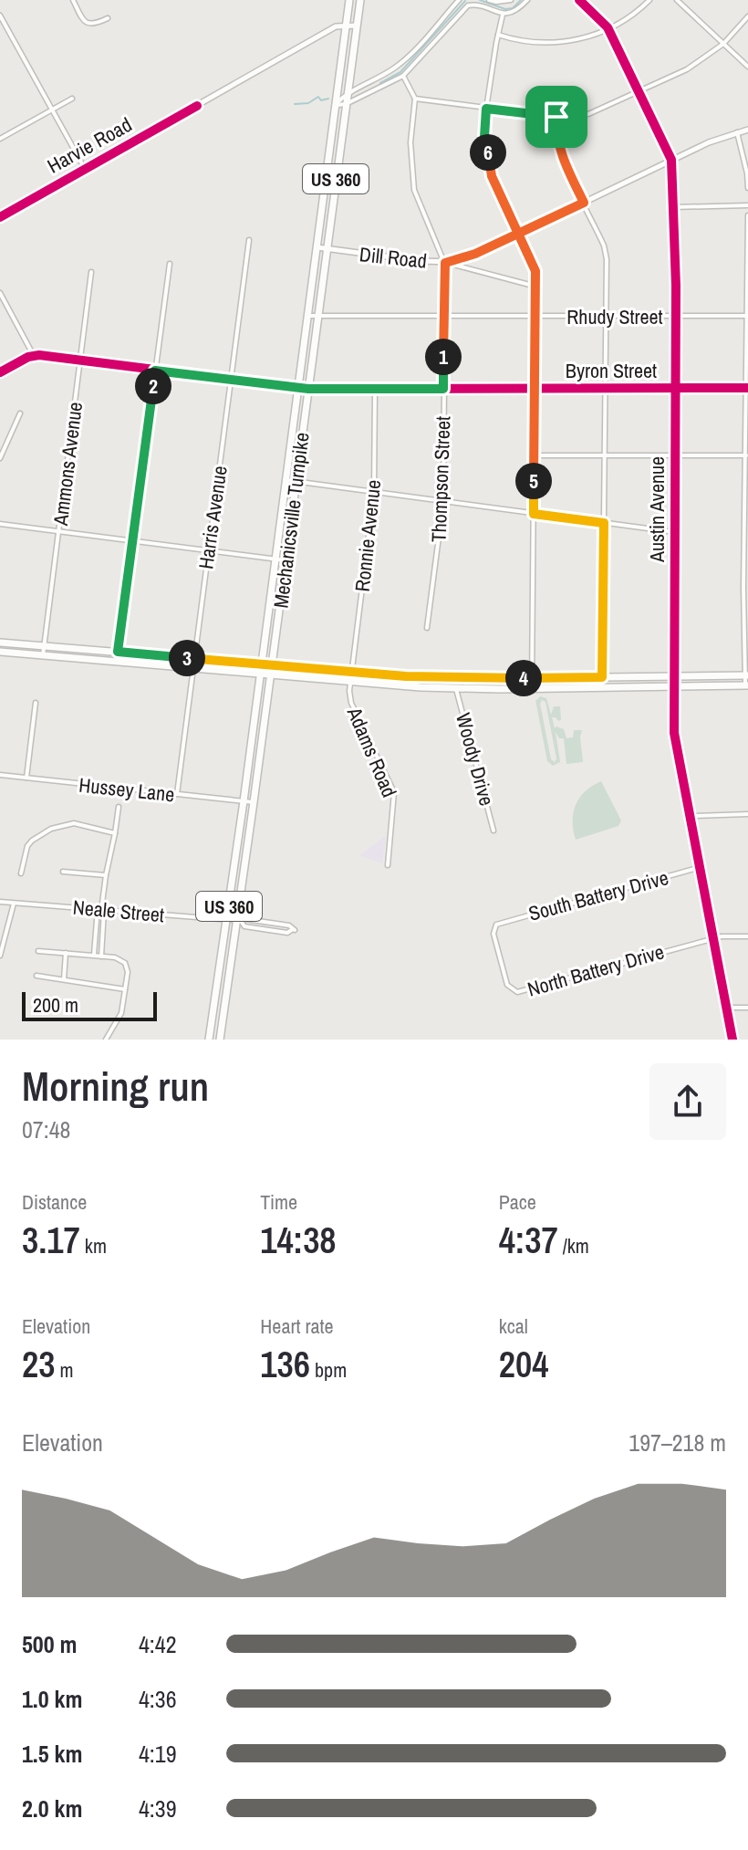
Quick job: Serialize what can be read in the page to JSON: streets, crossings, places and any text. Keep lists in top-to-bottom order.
{
  "streets": {
    "main road": ["US 360", "Mechanicsville Turnpike"],
    "street": [
      "Harvie Road",
      "Dill Road",
      "Rhudy Street",
      "Byron Street",
      "Ammons Avenue",
      "Thompson Street",
      "Austin Avenue",
      "Harris Avenue",
      "Ronnie Avenue",
      "Adams Road",
      "Woody Drive",
      "Hussey Lane",
      "South Battery Drive",
      "Neale Street",
      "North Battery Drive"
    ]
  },
  "crossings": [
    ["Harvie Road", "Mechanicsville Turnpike"],
    ["Dill Road", "Thompson Street"],
    ["Dill Road", "Austin Avenue"],
    ["Dill Road", "Mechanicsville Turnpike"],
    ["Rhudy Street", "Thompson Street"],
    ["Rhudy Street", "Austin Avenue"],
    ["Rhudy Street", "Mechanicsville Turnpike"],
    ["Byron Street", "Ammons Avenue"],
    ["Byron Street", "Thompson Street"],
    ["Byron Street", "Austin Avenue"],
    ["Byron Street", "Harris Avenue"],
    ["Byron Street", "Mechanicsville Turnpike"],
    ["Byron Street", "Ronnie Avenue"],
    ["Austin Avenue", "South Battery Drive"],
    ["Austin Avenue", "North Battery Drive"],
    ["Harris Avenue", "Hussey Lane"],
    ["Mechanicsville Turnpike", "Hussey Lane"],
    ["Mechanicsville Turnpike", "Neale Street"],
    ["Ronnie Avenue", "Adams Road"],
    ["South Battery Drive", "North Battery Drive"]
  ],
  "scale_bar": "200 m",
  "page": {
    "pins": [
      "6",
      "1",
      "2",
      "5",
      "3",
      "4"
    ],
    "scale": "200 m",
    "heading": ["Morning run", "07:48"],
    "stats": [
      ["Distance", "3.17 km"],
      ["Time", "14:38"],
      ["Pace", "4:37 /km"],
      ["Elevation", "23 m"],
      ["Heart rate", "136 bpm"],
      ["kcal", "204"]
    ],
    "chart": ["Elevation", "197–218 m"],
    "list": [
      {
        "name": "500 m",
        "note": "4:42"
      },
      {
        "name": "1.0 km",
        "note": "4:36"
      },
      {
        "name": "1.5 km",
        "note": "4:19"
      },
      {
        "name": "2.0 km",
        "note": "4:39"
      }
    ]
  }
}
